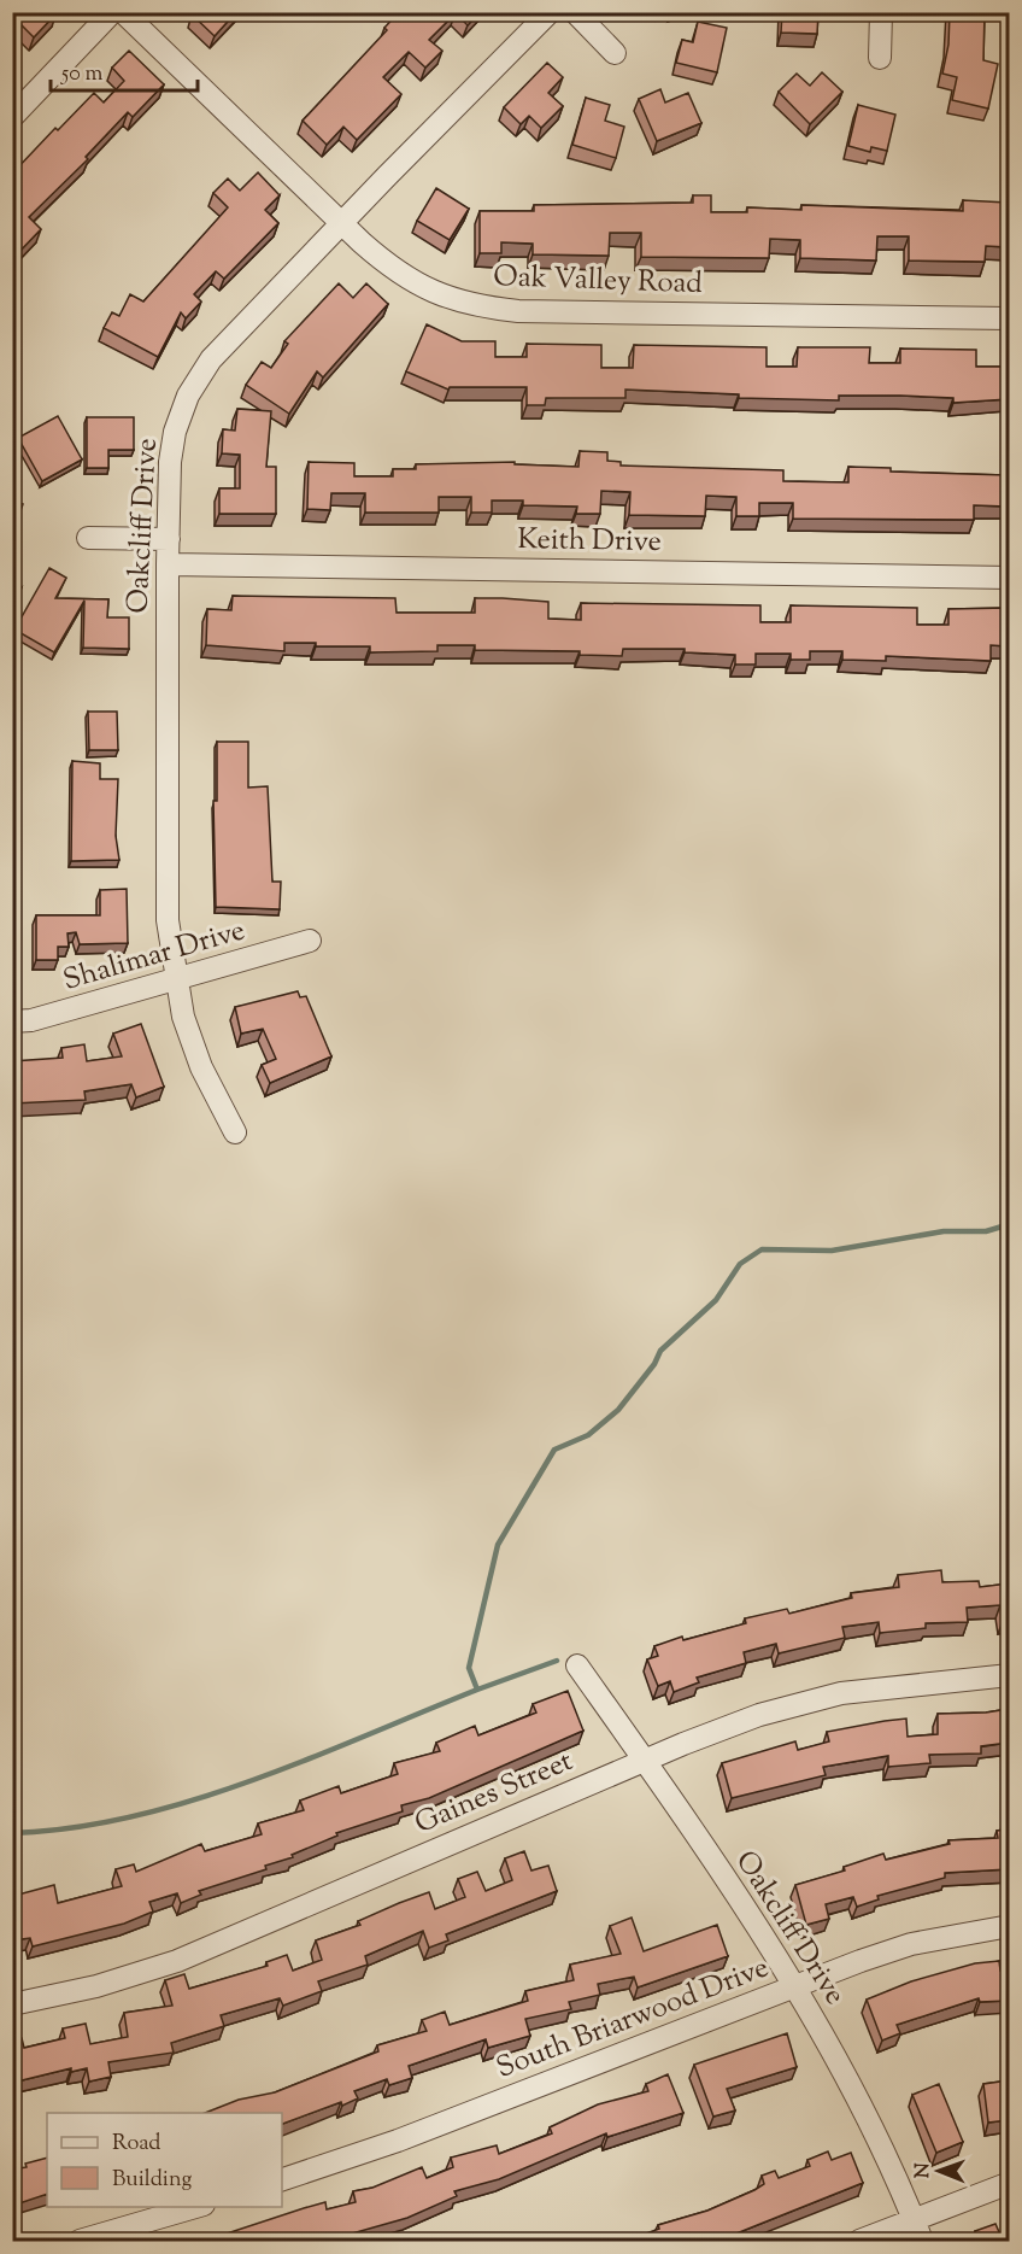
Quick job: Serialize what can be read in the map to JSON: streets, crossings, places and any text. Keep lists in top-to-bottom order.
{
  "streets": {
    "street": [
      "Oak Valley Road",
      "Oakcliff Drive",
      "Keith Drive",
      "Shalimar Drive",
      "Gaines Street",
      "South Briarwood Drive"
    ]
  },
  "crossings": [
    ["Oak Valley Road", "Oakcliff Drive"],
    ["Oakcliff Drive", "Keith Drive"],
    ["Oakcliff Drive", "Shalimar Drive"],
    ["Oakcliff Drive", "Gaines Street"],
    ["Oakcliff Drive", "South Briarwood Drive"]
  ],
  "legend": ["Road", "Building"],
  "scale_bar": "50 m",
  "north": "left"
}
